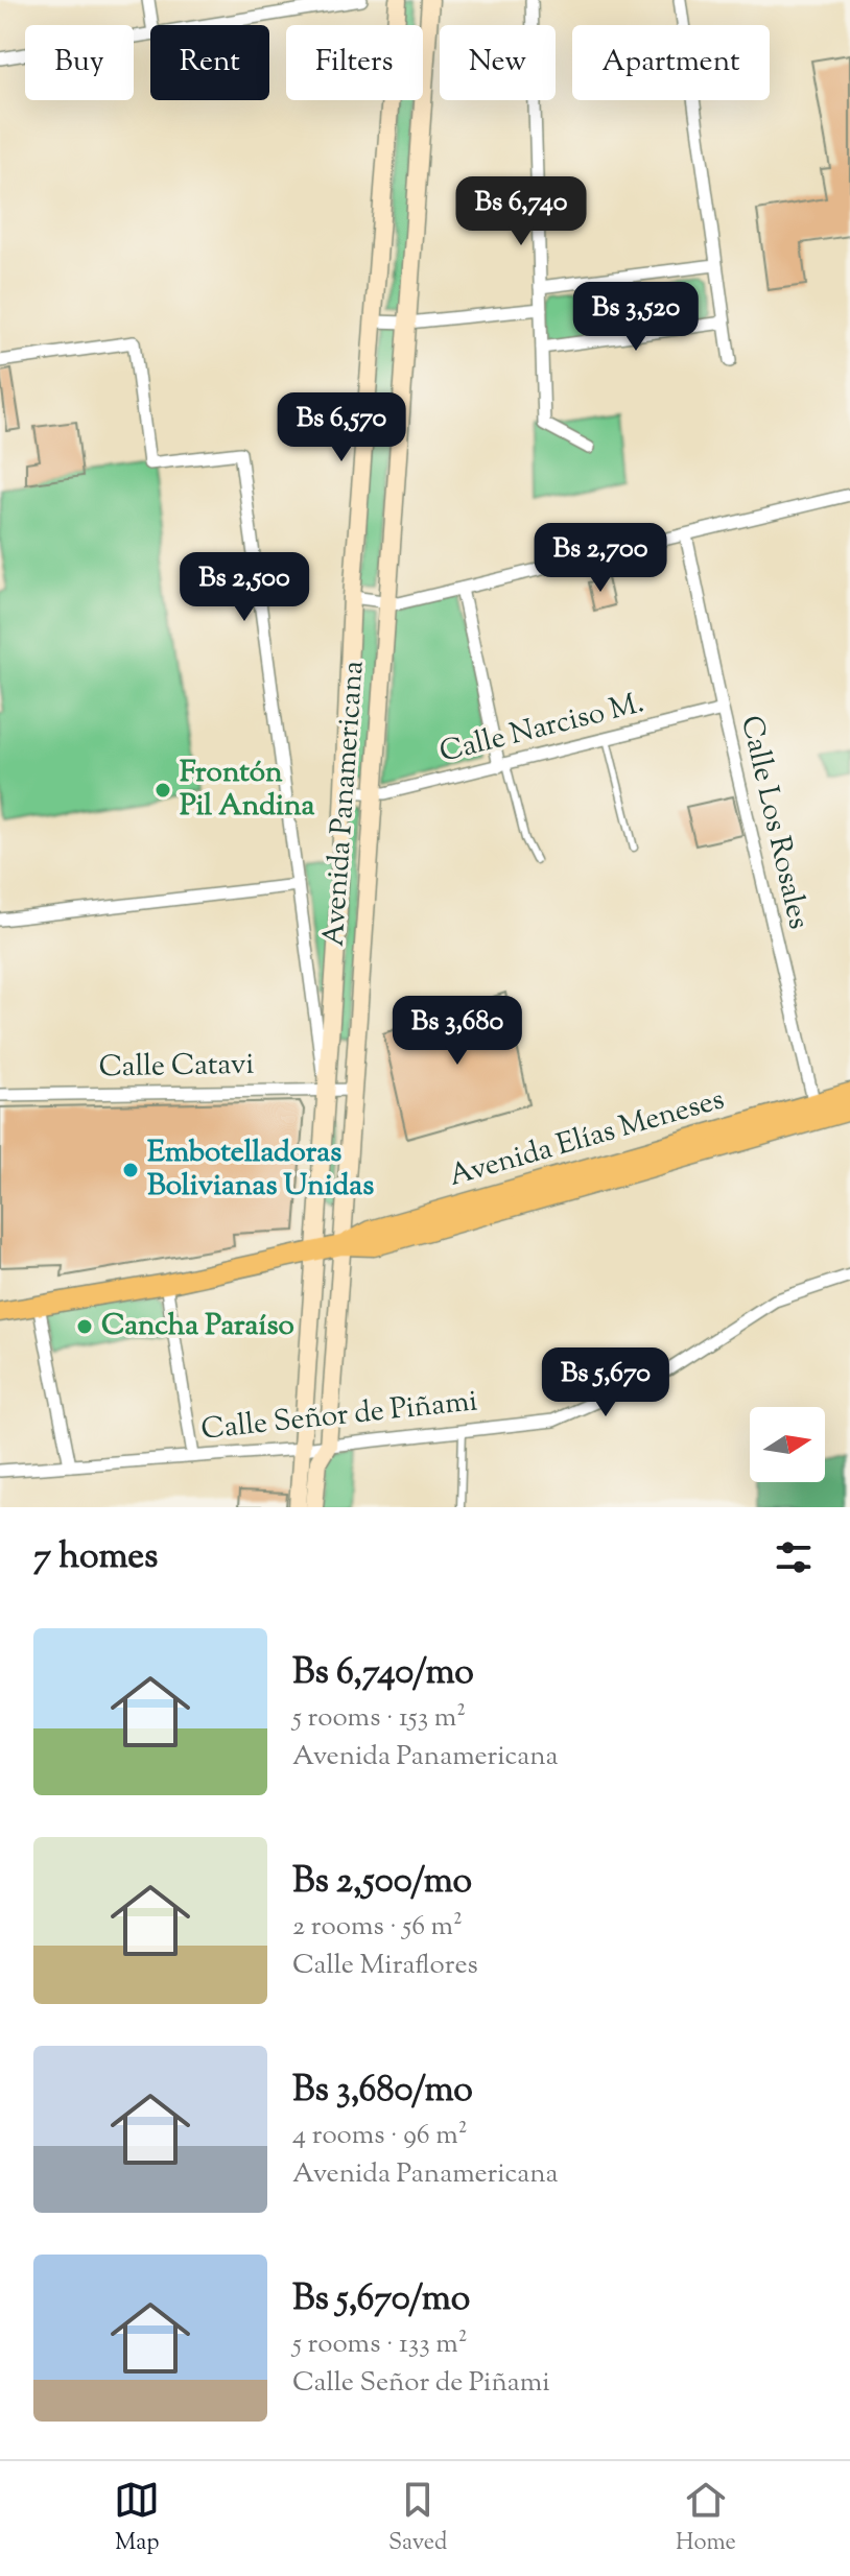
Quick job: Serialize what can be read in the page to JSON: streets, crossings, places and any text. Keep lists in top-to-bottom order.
{
  "streets": {
    "main road": ["Avenida Panamericana", "Avenida Elías Meneses"],
    "street": [
      "Calle Narciso M.",
      "Calle Los Rosales",
      "Calle Catavi",
      "Calle Señor de Piñami"
    ]
  },
  "crossings": [
    ["Calle Narciso M.", "Avenida Panamericana"],
    ["Calle Narciso M.", "Calle Los Rosales"],
    ["Avenida Panamericana", "Calle Catavi"],
    ["Avenida Panamericana", "Avenida Elías Meneses"],
    ["Avenida Panamericana", "Calle Señor de Piñami"],
    ["Calle Los Rosales", "Avenida Elías Meneses"]
  ],
  "places": ["Frontón Pil Andina", "Embotelladoras Bolivianas Unidas", "Cancha Paraíso"],
  "north": "right",
  "page": {
    "chip": [
      "Buy",
      "Rent",
      "Filters",
      "New",
      "Apartment"
    ],
    "price": [
      "Bs 6,740",
      "Bs 3,520",
      "Bs 6,570",
      "Bs 2,700",
      "Bs 2,500",
      "Bs 3,680",
      "Bs 5,670"
    ],
    "heading": "7 homes",
    "list": [
      {
        "name": "Bs 6,740/mo",
        "note": "5 rooms · 153 m² · Avenida Panamericana"
      },
      {
        "name": "Bs 2,500/mo",
        "note": "2 rooms · 56 m² · Calle Miraflores"
      },
      {
        "name": "Bs 3,680/mo",
        "note": "4 rooms · 96 m² · Avenida Panamericana"
      },
      {
        "name": "Bs 5,670/mo",
        "note": "5 rooms · 133 m² · Calle Señor de Piñami"
      }
    ],
    "tabs": ["Map", "Saved", "Home"]
  }
}
